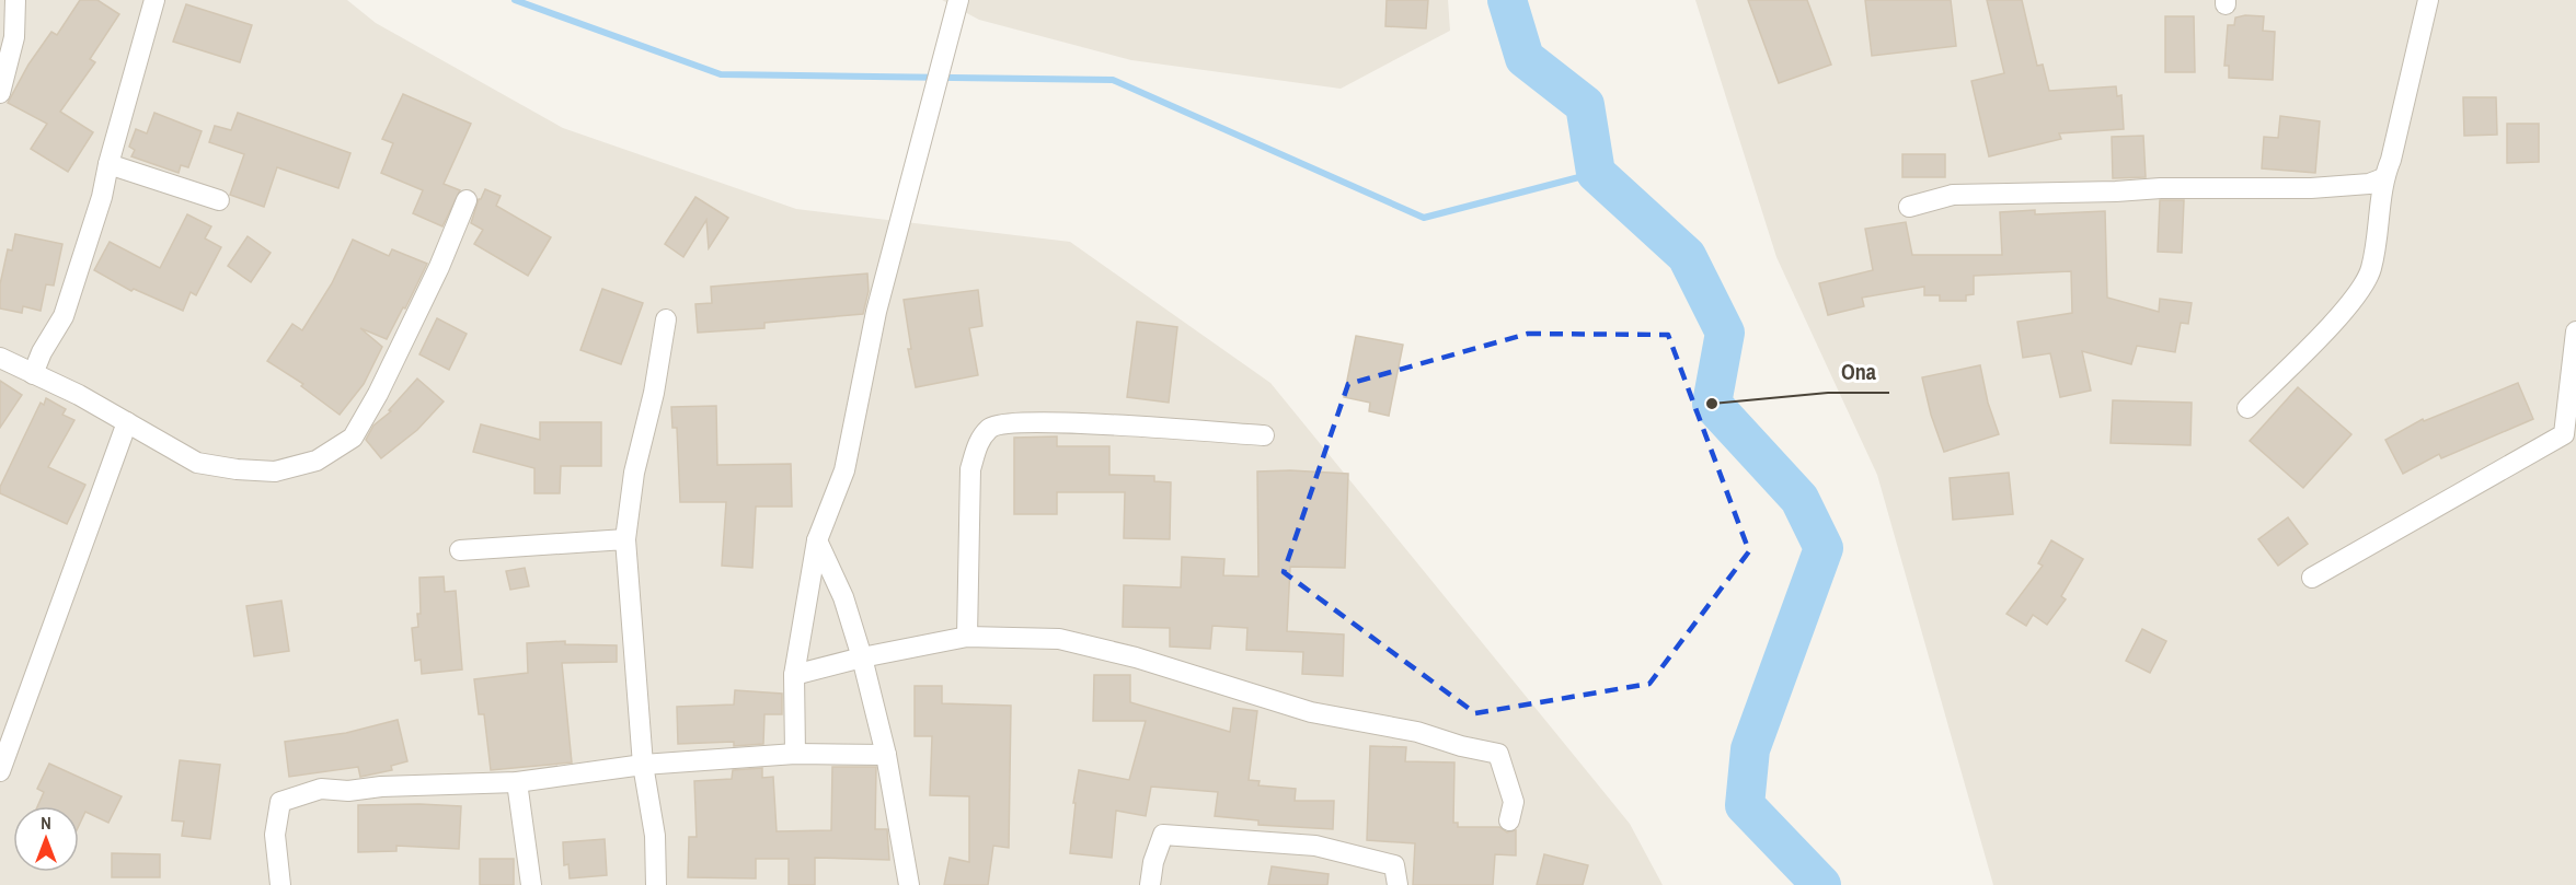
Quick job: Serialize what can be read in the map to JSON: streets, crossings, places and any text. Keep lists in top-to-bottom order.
{
  "places": ["Ona"],
  "north": "top"
}
